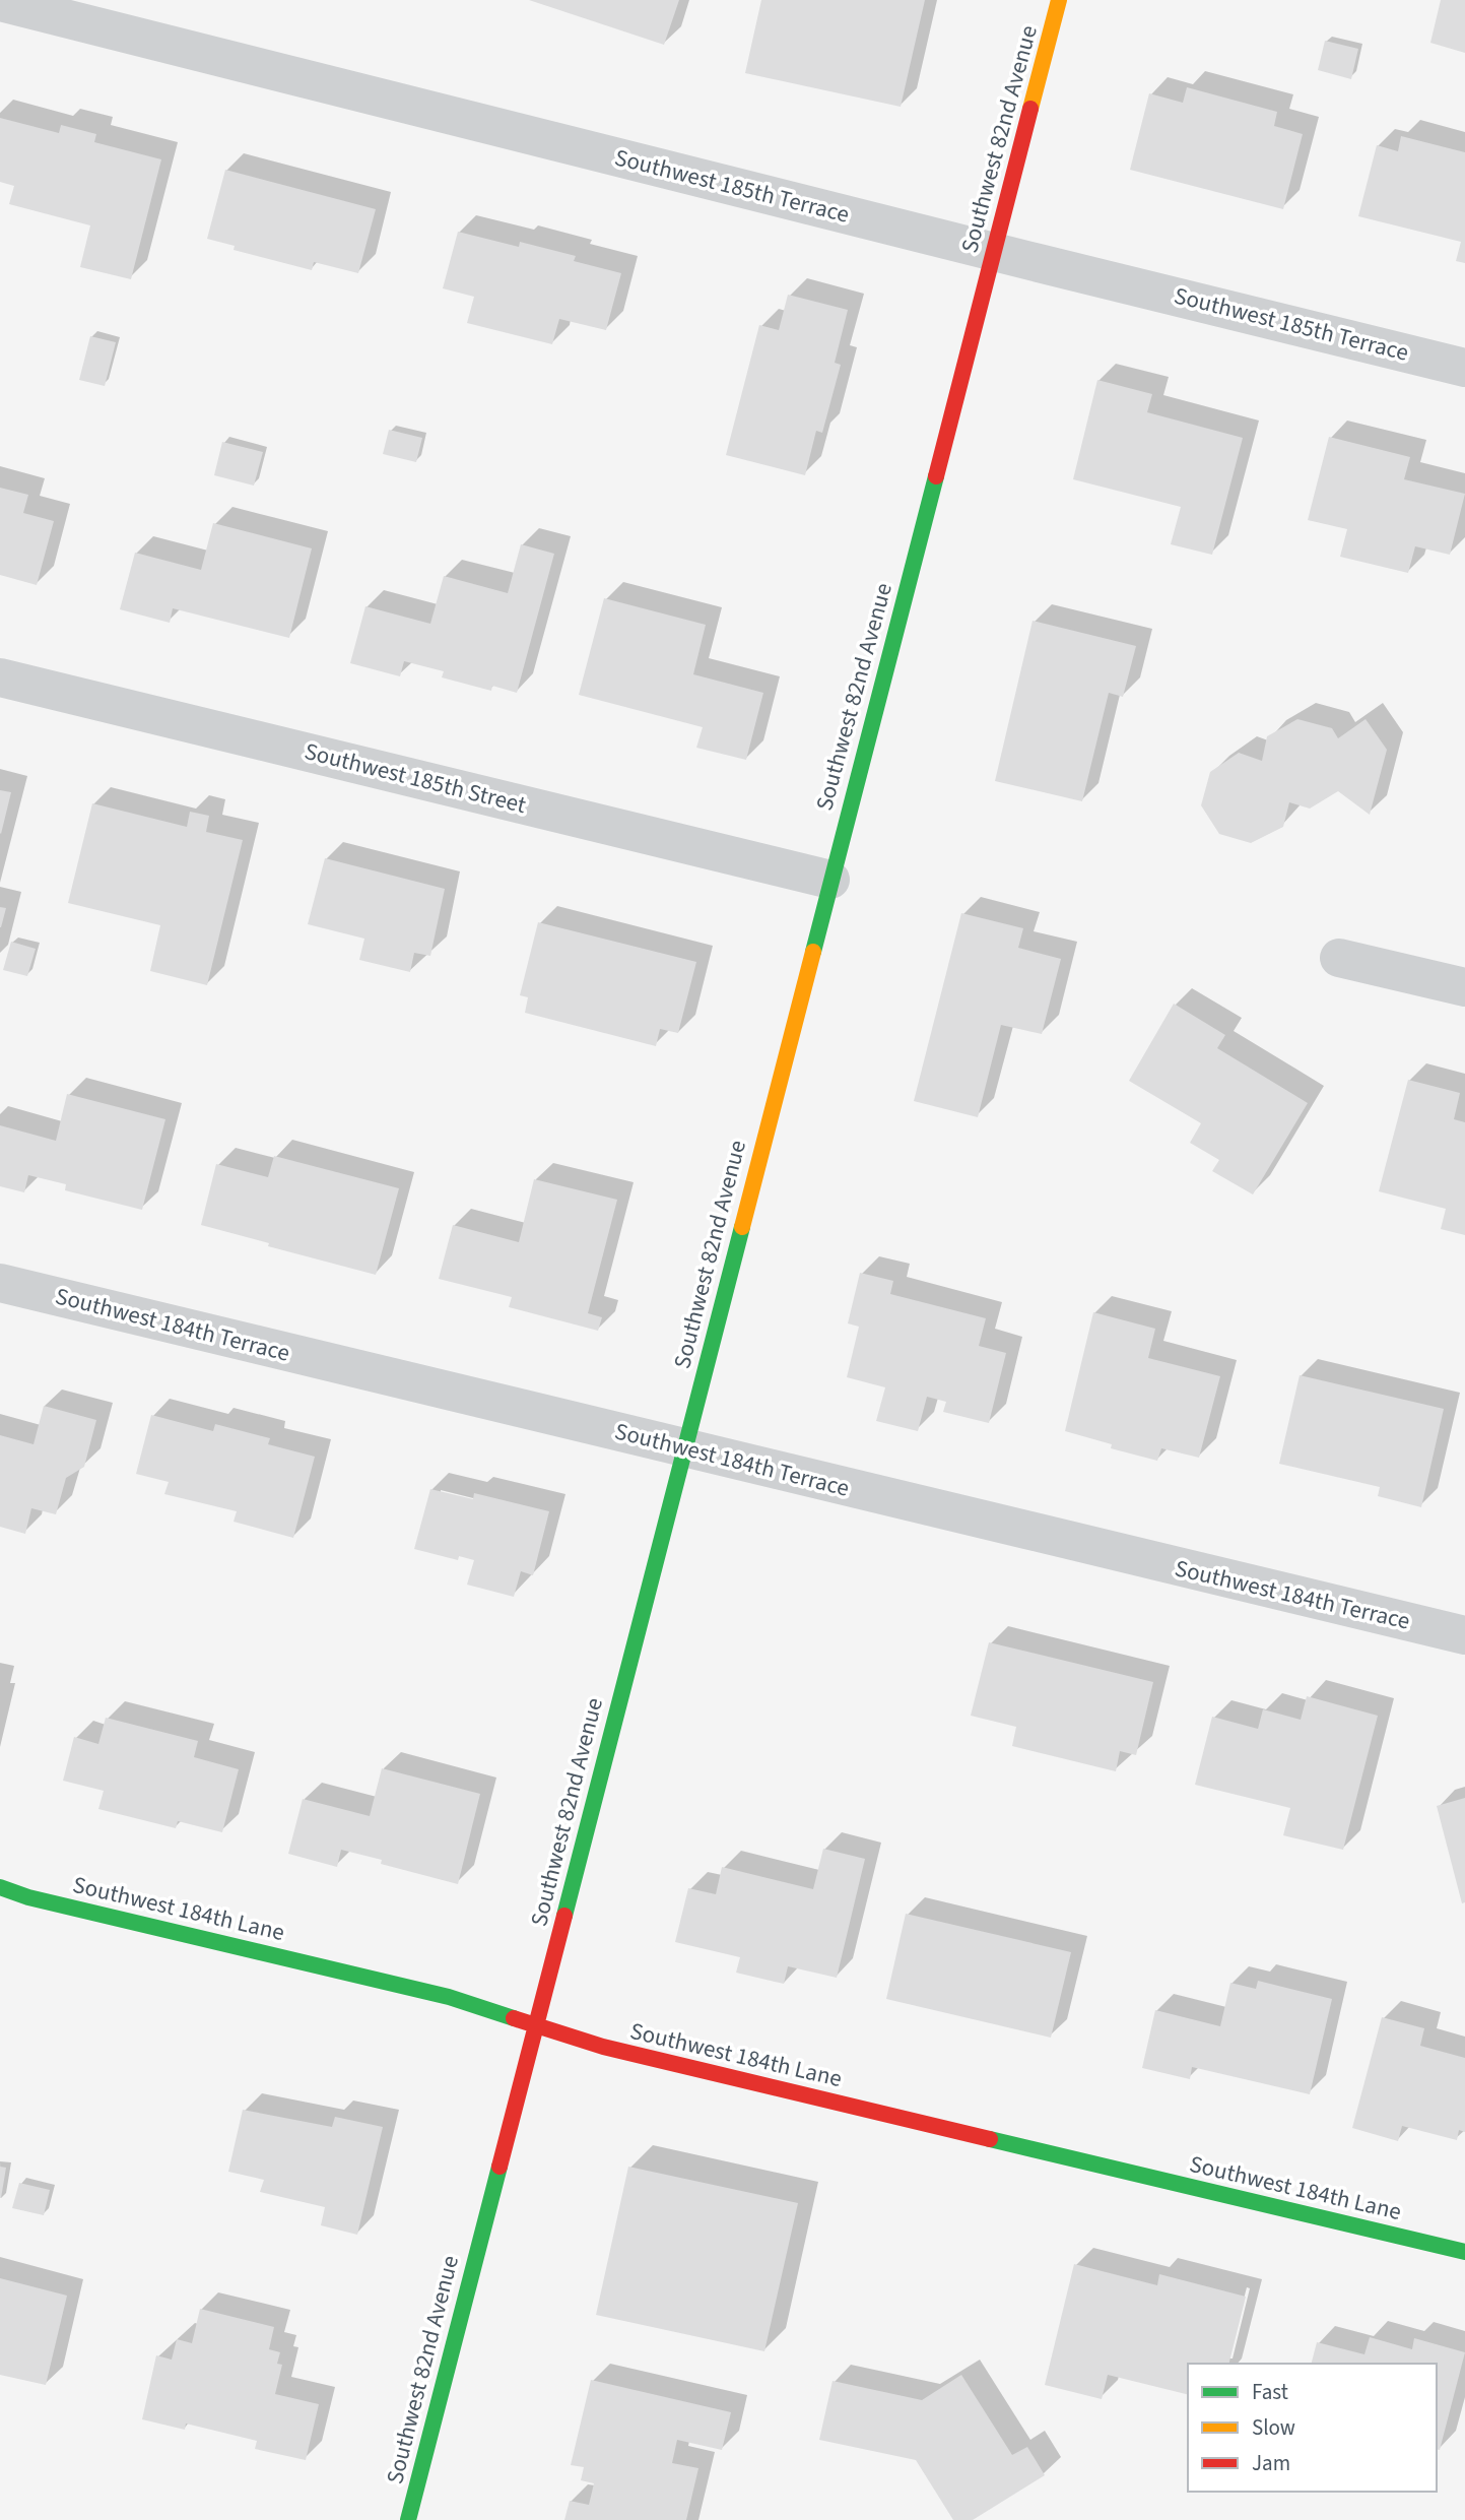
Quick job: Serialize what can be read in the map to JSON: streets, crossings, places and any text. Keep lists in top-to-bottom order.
{
  "streets": {
    "street": [
      "Southwest 82nd Avenue",
      "Southwest 185th Terrace",
      "Southwest 185th Street",
      "Southwest 184th Terrace",
      "Southwest 184th Lane"
    ]
  },
  "crossings": [
    ["Southwest 82nd Avenue", "Southwest 185th Terrace"],
    ["Southwest 82nd Avenue", "Southwest 185th Street"],
    ["Southwest 82nd Avenue", "Southwest 184th Terrace"],
    ["Southwest 82nd Avenue", "Southwest 184th Lane"]
  ],
  "legend": ["Fast", "Slow", "Jam"]
}
